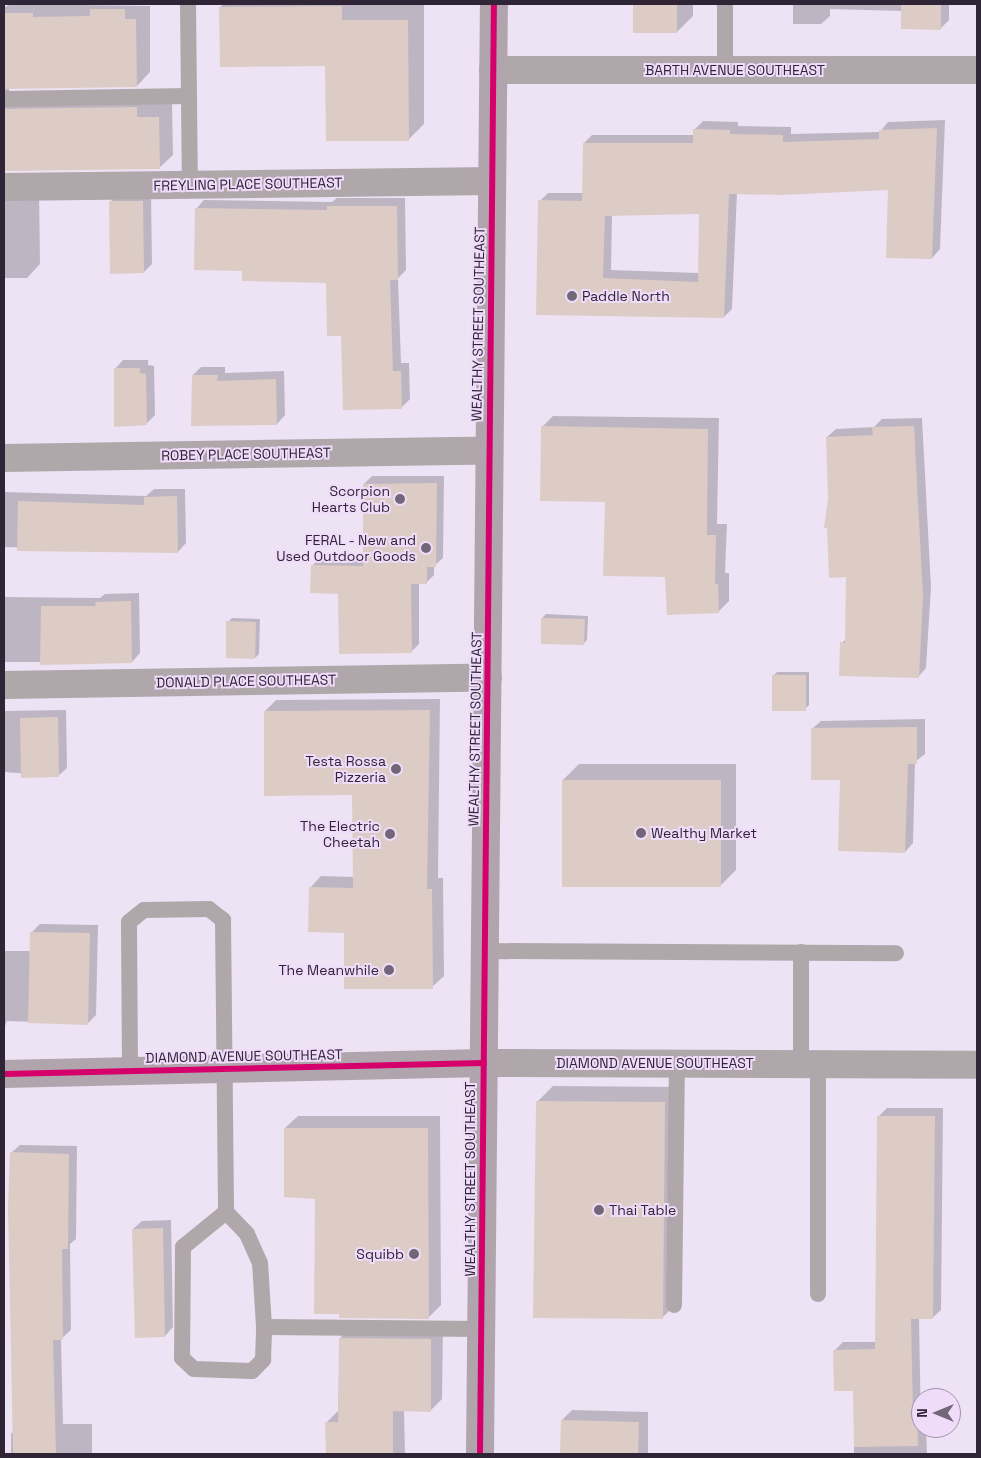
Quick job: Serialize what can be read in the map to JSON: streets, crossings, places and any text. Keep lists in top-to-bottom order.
{
  "streets": {
    "main road": ["WEALTHY STREET SOUTHEAST", "DIAMOND AVENUE SOUTHEAST"],
    "street": [
      "BARTH AVENUE SOUTHEAST",
      "FREYLING PLACE SOUTHEAST",
      "ROBEY PLACE SOUTHEAST",
      "DONALD PLACE SOUTHEAST"
    ]
  },
  "crossings": [
    ["BARTH AVENUE SOUTHEAST", "WEALTHY STREET SOUTHEAST"],
    ["FREYLING PLACE SOUTHEAST", "WEALTHY STREET SOUTHEAST"],
    ["WEALTHY STREET SOUTHEAST", "ROBEY PLACE SOUTHEAST"],
    ["WEALTHY STREET SOUTHEAST", "DONALD PLACE SOUTHEAST"],
    ["WEALTHY STREET SOUTHEAST", "DIAMOND AVENUE SOUTHEAST"]
  ],
  "places": [
    "Paddle North",
    "Scorpion Hearts Club",
    "FERAL - New and Used Outdoor Goods",
    "Testa Rossa Pizzeria",
    "Wealthy Market",
    "The Electric Cheetah",
    "The Meanwhile",
    "Thai Table",
    "Squibb"
  ],
  "north": "left"
}
